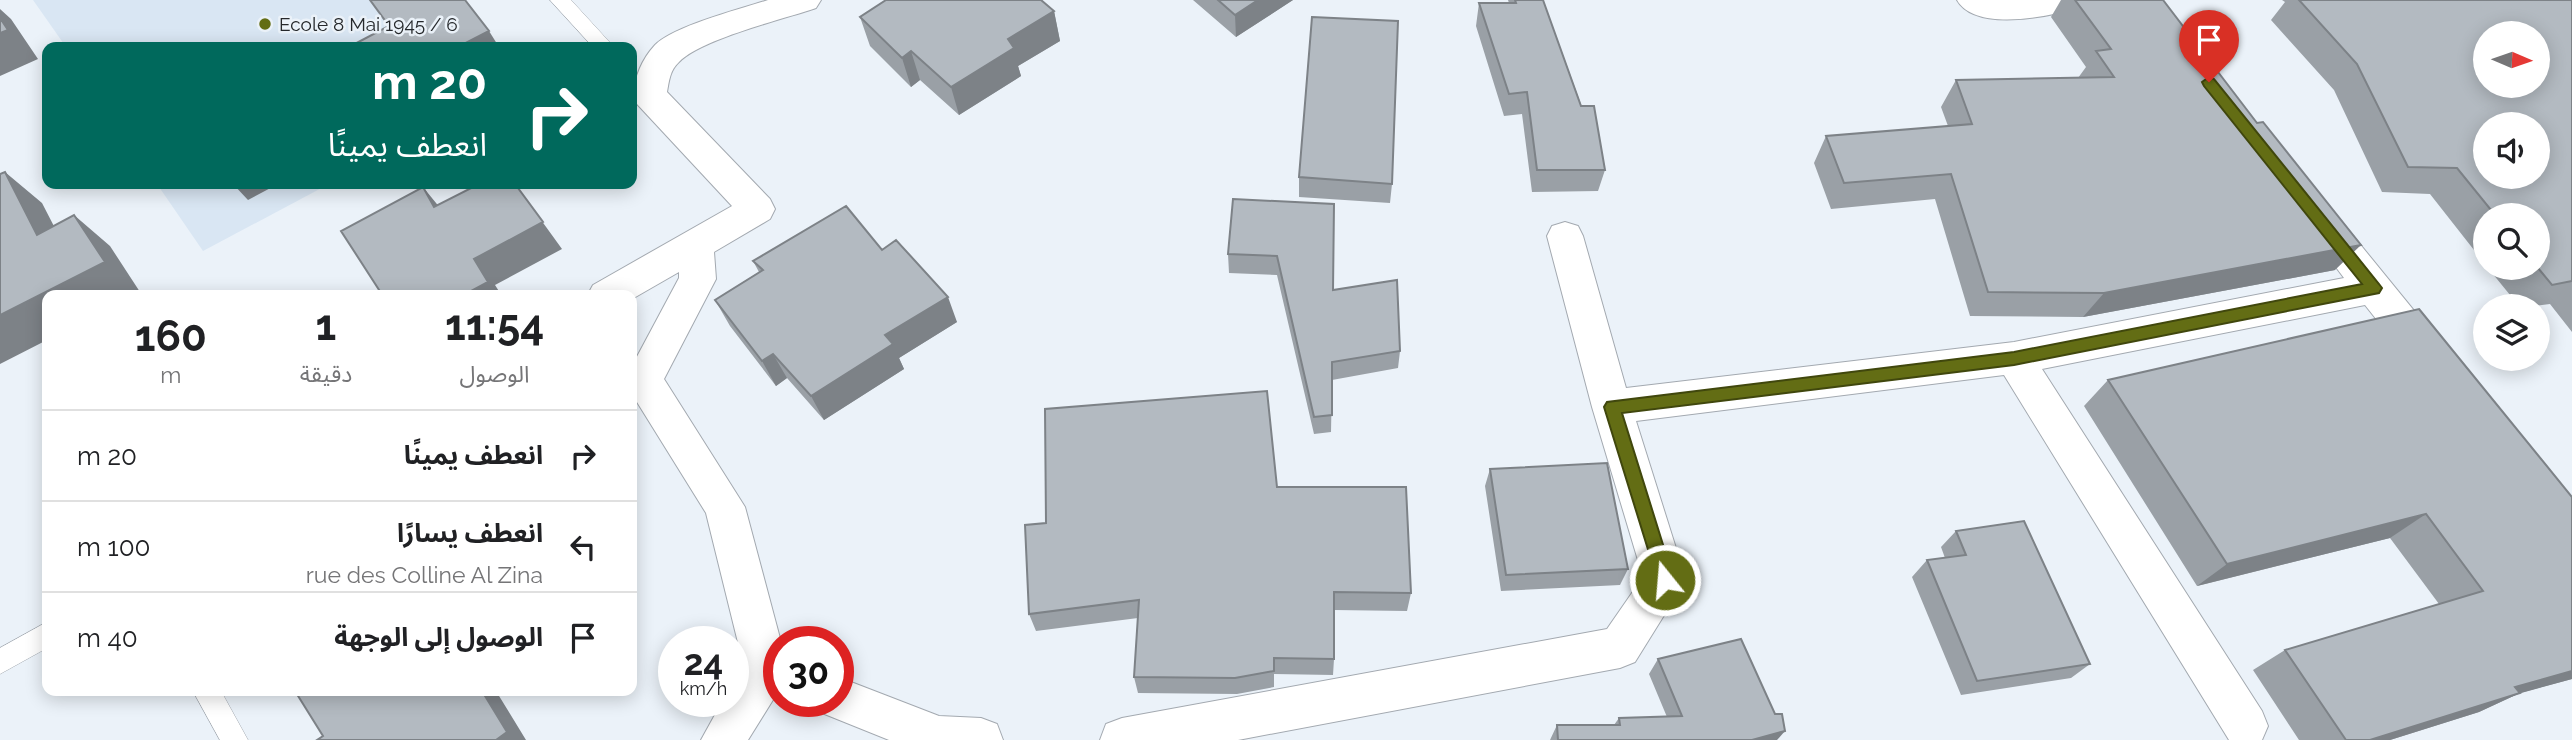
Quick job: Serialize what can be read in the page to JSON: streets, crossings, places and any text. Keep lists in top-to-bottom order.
{
  "places": ["Ecole 8 Mai 1945 / 6"],
  "north": "right",
  "page": {
    "turn": ["20 m", "انعطف يمينًا"],
    "eta": [
      "11:54",
      "الوصول",
      "1",
      "دقيقة",
      "160",
      "m"
    ],
    "list": [
      {
        "name": "انعطف يمينًا",
        "value": "20 m"
      },
      {
        "name": "انعطف يسارًا",
        "note": "rue des Colline Al Zina",
        "value": "100 m"
      },
      {
        "name": "الوصول إلى الوجهة",
        "value": "40 m"
      }
    ],
    "speed": "24 km/h",
    "limit": "30"
  }
}
